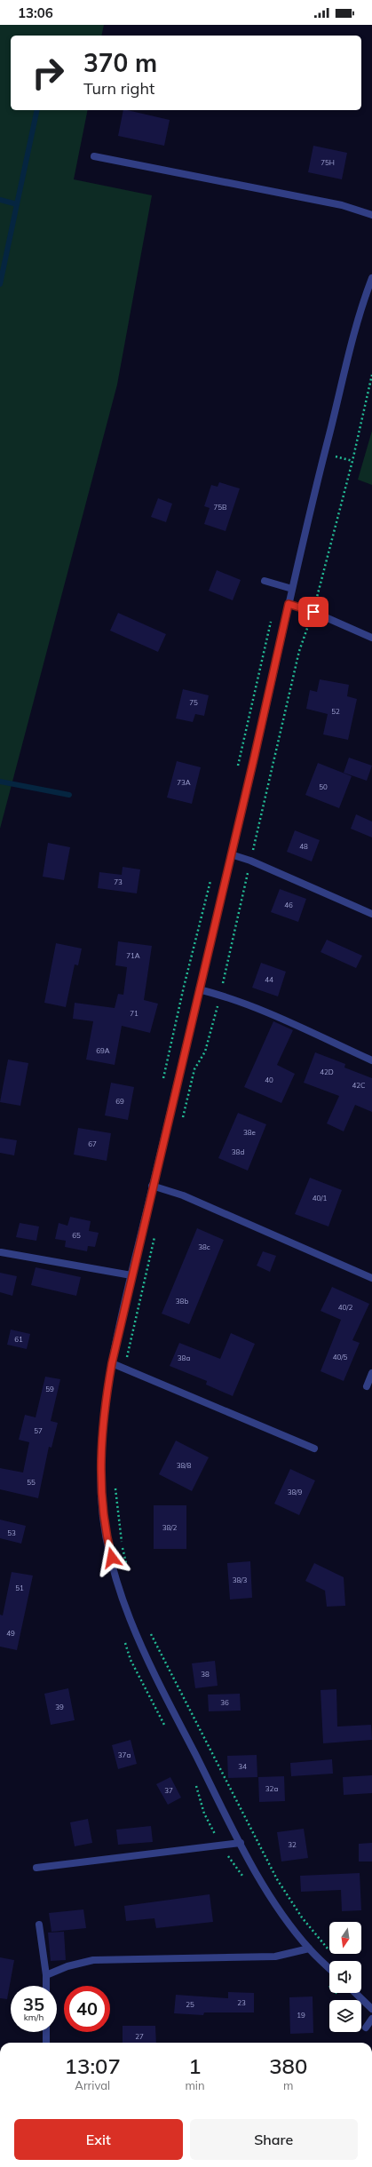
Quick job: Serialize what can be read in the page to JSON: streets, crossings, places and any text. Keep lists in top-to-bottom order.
{
  "house_numbers": [
    "75H",
    "75B",
    "75",
    "52",
    "73A",
    "50",
    "48",
    "73",
    "46",
    "71A",
    "44",
    "71",
    "69A",
    "42D",
    "40",
    "42C",
    "69",
    "38e",
    "67",
    "38d",
    "40/1",
    "65",
    "38c",
    "38b",
    "40/2",
    "61",
    "40/5",
    "38a",
    "59",
    "57",
    "38/8",
    "55",
    "38/9",
    "38/2",
    "53",
    "38/3",
    "51",
    "49",
    "38",
    "36",
    "39",
    "37a",
    "34",
    "32a",
    "37",
    "32",
    "23",
    "25",
    "19",
    "27"
  ],
  "north": "bottom",
  "page": {
    "status": "13:06",
    "turn": ["370 m", "Turn right"],
    "speed": "35 km/h",
    "limit": "40",
    "eta": [
      "13:07",
      "Arrival",
      "1",
      "min",
      "380",
      "m"
    ],
    "buttons": ["Exit", "Share"]
  }
}
